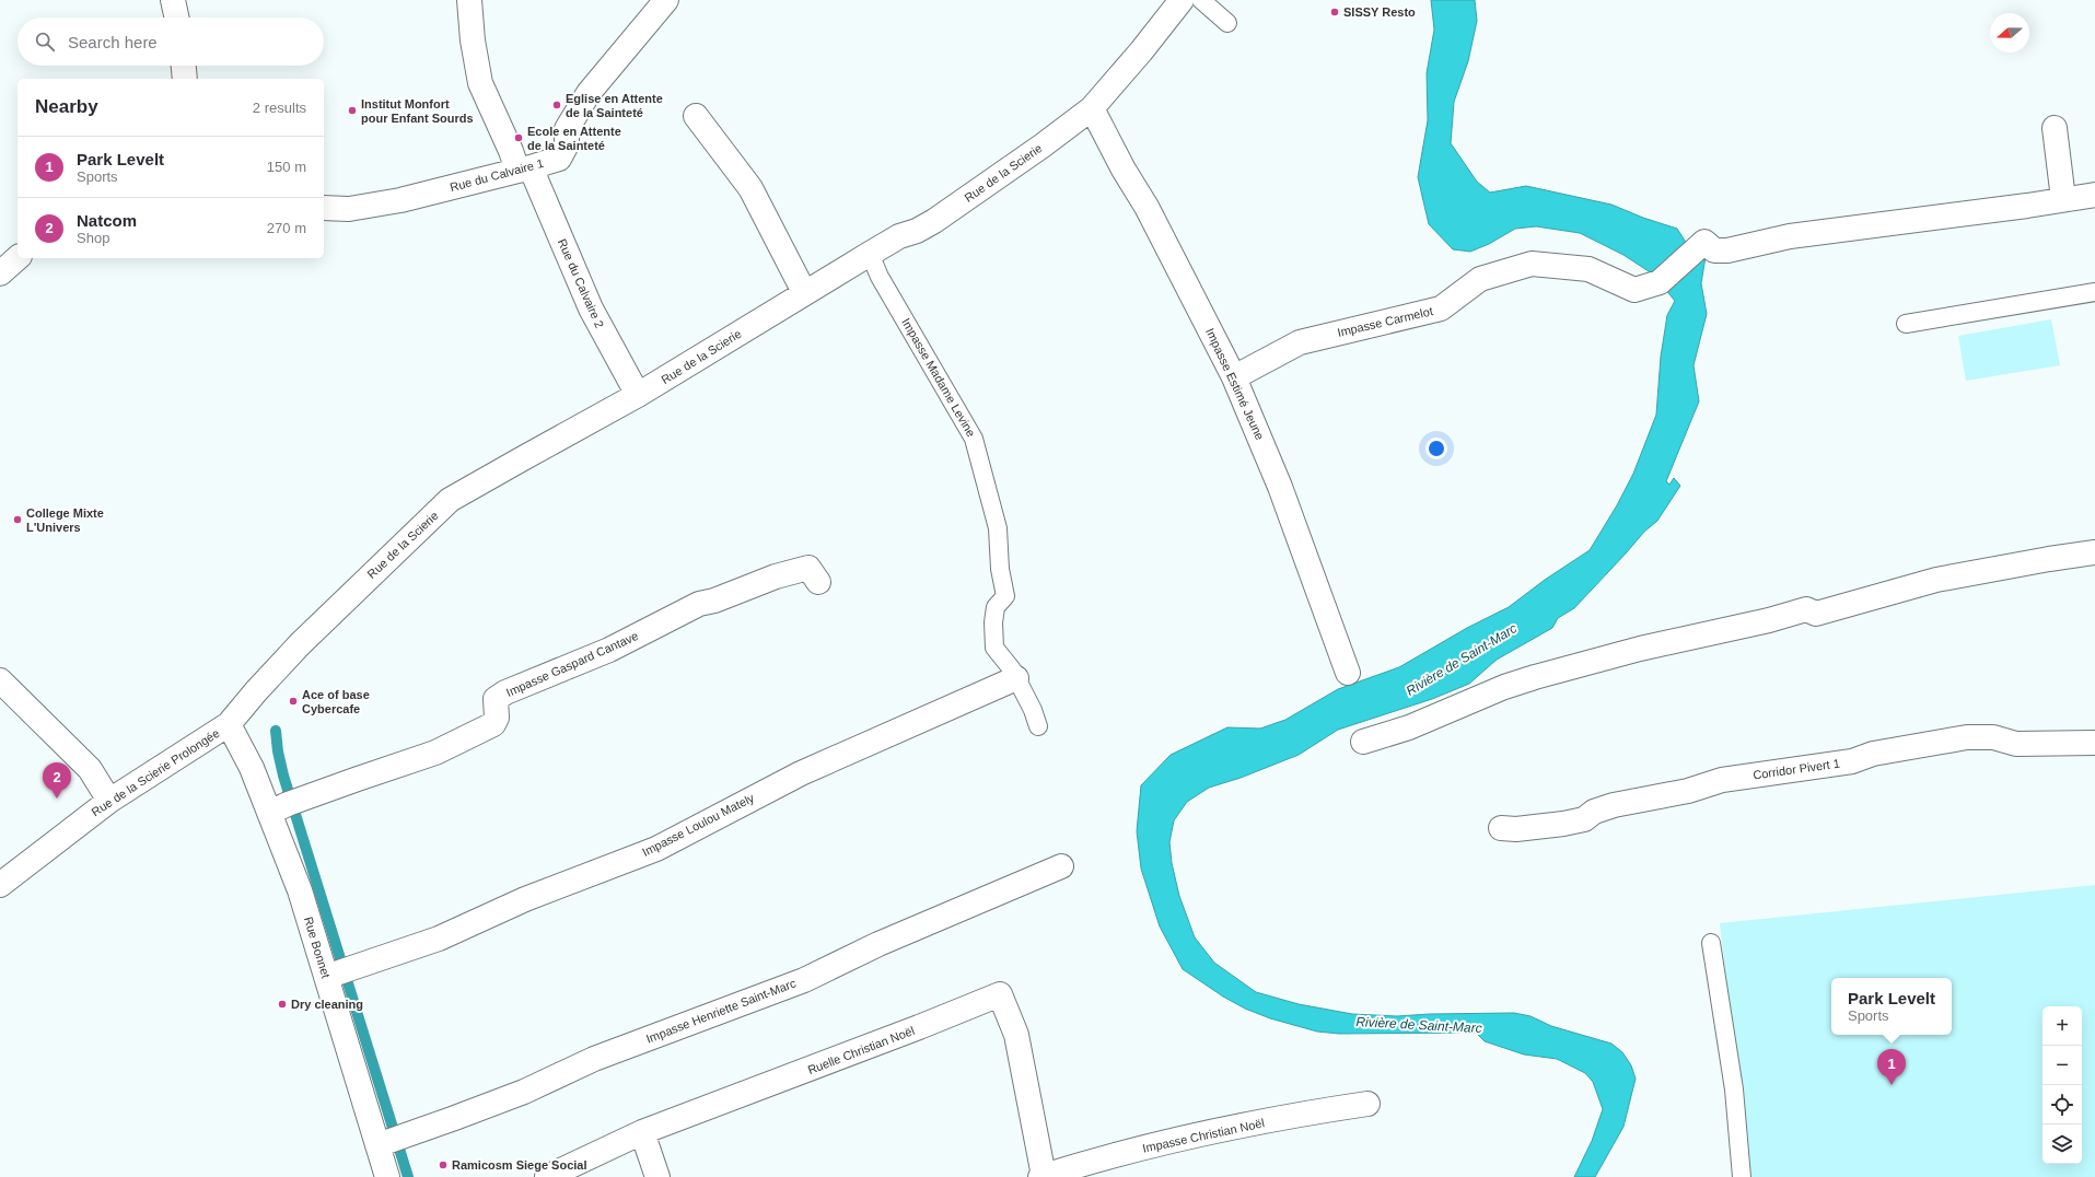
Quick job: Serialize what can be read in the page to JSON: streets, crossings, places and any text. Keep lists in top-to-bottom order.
{
  "streets": {
    "street": [
      "Rue de la Scierie",
      "Rue du Calvaire 1",
      "Rue du Calvaire 2",
      "Impasse Carmelot",
      "Impasse Estimé Jeune",
      "Impasse Gaspard Cantave",
      "Corridor Pivert 1",
      "Rue de la Scierie Prolongée",
      "Impasse Loulou Mately",
      "Rue Bonnet",
      "Impasse Henriette Saint-Marc",
      "Ruelle Christian Noël",
      "Impasse Christian Noël"
    ],
    "lane": ["Impasse Madame Levine"]
  },
  "crossings": [
    ["Rue de la Scierie", "Rue du Calvaire 2"],
    ["Rue de la Scierie", "Impasse Madame Levine"],
    ["Rue de la Scierie", "Impasse Estimé Jeune"],
    ["Rue de la Scierie", "Rue de la Scierie Prolongée"],
    ["Rue de la Scierie", "Rue Bonnet"],
    ["Rue du Calvaire 1", "Rue du Calvaire 2"],
    ["Impasse Carmelot", "Impasse Estimé Jeune"],
    ["Impasse Madame Levine", "Impasse Loulou Mately"],
    ["Impasse Gaspard Cantave", "Rue Bonnet"],
    ["Rue de la Scierie Prolongée", "Rue Bonnet"],
    ["Impasse Loulou Mately", "Rue Bonnet"],
    ["Rue Bonnet", "Impasse Henriette Saint-Marc"],
    ["Ruelle Christian Noël", "Impasse Christian Noël"]
  ],
  "water": ["Rivière de Saint-Marc"],
  "places": [
    "SISSY Resto",
    "Eglise en Attente de la Sainteté",
    "Institut Monfort pour Enfant Sourds",
    "Ecole en Attente de la Sainteté",
    "College Mixte L'Univers",
    "Ace of base Cybercafe",
    "Dry cleaning",
    "Ramicosm Siege Social"
  ],
  "north": "left",
  "page": {
    "search": "Search here",
    "heading": ["Nearby", "2 results"],
    "list": [
      {
        "mark": "1",
        "name": "Park Levelt",
        "note": "Sports",
        "value": "150 m"
      },
      {
        "mark": "2",
        "name": "Natcom",
        "note": "Shop",
        "value": "270 m"
      }
    ],
    "pins": ["2", "1"],
    "popup": ["Park Levelt", "Sports"],
    "map_buttons": ["+", "−"]
  }
}
